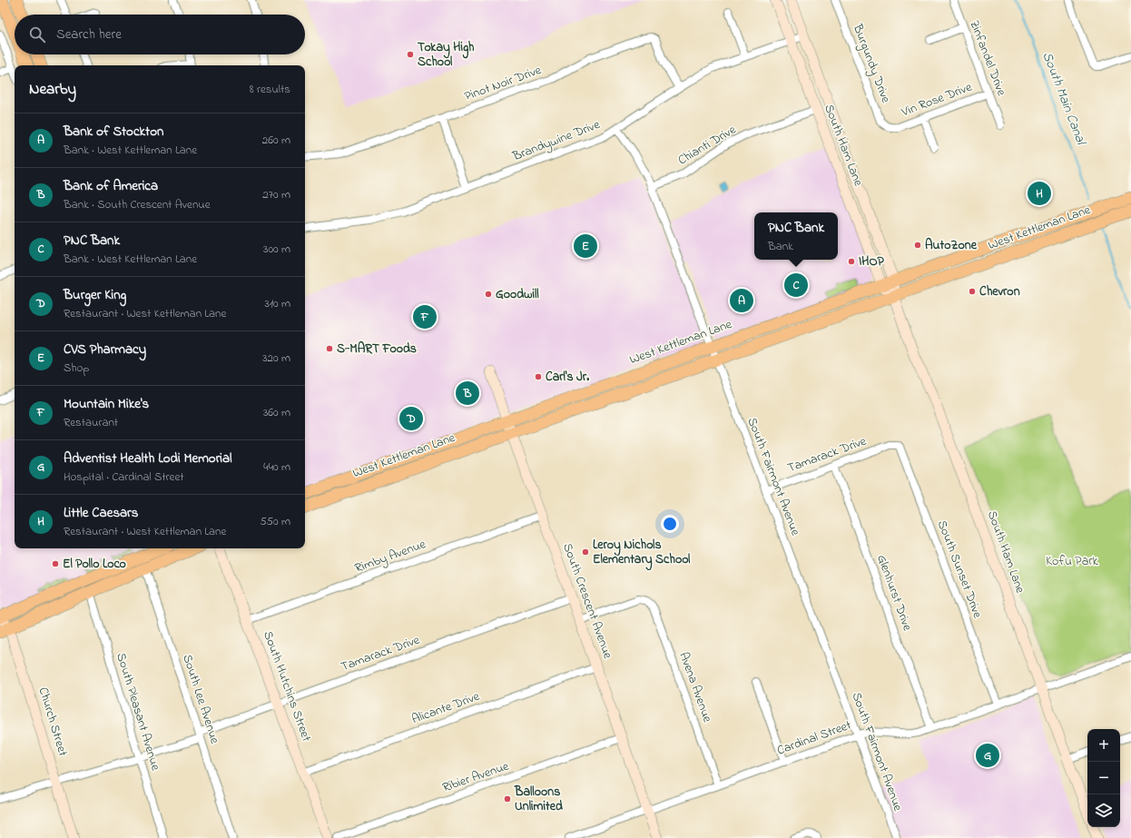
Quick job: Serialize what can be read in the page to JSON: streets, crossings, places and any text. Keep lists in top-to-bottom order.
{
  "streets": {
    "main road": [
      "South Ham Lane",
      "West Kettleman Lane",
      "South Crescent Avenue",
      "South Hutchins Street",
      "Church Street"
    ],
    "street": [
      "Zinfandel Drive",
      "Burgundy Drive",
      "Pinot Noir Drive",
      "Vin Rose Drive",
      "Brandywine Drive",
      "Chianti Drive",
      "Tamarack Drive",
      "South Fairmont Avenue",
      "Rimby Avenue",
      "South Sunset Drive",
      "Glenhurst Drive",
      "Avena Avenue",
      "South Lee Avenue",
      "Alicante Drive",
      "South Pleasant Avenue",
      "Cardinal Street",
      "Ribier Avenue"
    ]
  },
  "crossings": [
    ["Zinfandel Drive", "Vin Rose Drive"],
    ["Burgundy Drive", "Vin Rose Drive"],
    ["Pinot Noir Drive", "Brandywine Drive"],
    ["Brandywine Drive", "South Ham Lane"],
    ["Brandywine Drive", "South Fairmont Avenue"],
    ["Chianti Drive", "South Ham Lane"],
    ["Chianti Drive", "South Fairmont Avenue"],
    ["South Ham Lane", "West Kettleman Lane"],
    ["South Ham Lane", "Cardinal Street"],
    ["West Kettleman Lane", "South Fairmont Avenue"],
    ["West Kettleman Lane", "South Crescent Avenue"],
    ["Tamarack Drive", "South Fairmont Avenue"],
    ["Tamarack Drive", "South Sunset Drive"],
    ["Tamarack Drive", "Glenhurst Drive"],
    ["Tamarack Drive", "South Crescent Avenue"],
    ["Tamarack Drive", "South Hutchins Street"],
    ["Tamarack Drive", "South Lee Avenue"],
    ["Tamarack Drive", "South Pleasant Avenue"],
    ["Tamarack Drive", "Church Street"],
    ["South Fairmont Avenue", "Cardinal Street"],
    ["Rimby Avenue", "South Crescent Avenue"],
    ["Rimby Avenue", "South Hutchins Street"],
    ["South Sunset Drive", "Cardinal Street"],
    ["Glenhurst Drive", "Cardinal Street"],
    ["South Crescent Avenue", "Avena Avenue"],
    ["South Crescent Avenue", "Alicante Drive"],
    ["South Crescent Avenue", "Cardinal Street"],
    ["South Crescent Avenue", "Ribier Avenue"],
    ["South Hutchins Street", "Alicante Drive"],
    ["Avena Avenue", "Cardinal Street"]
  ],
  "water": ["South Main Canal"],
  "parks": ["Kofu Park"],
  "places": [
    "Tokay High School",
    "AutoZone",
    "IHOP",
    "Chevron",
    "Goodwill",
    "S-MART Foods",
    "Carl's Jr.",
    "Leroy Nichols Elementary School",
    "El Pollo Loco",
    "Balloons Unlimited"
  ],
  "page": {
    "search": "Search here",
    "heading": ["Nearby", "8 results"],
    "list": [
      {
        "mark": "A",
        "name": "Bank of Stockton",
        "note": "Bank · West Kettleman Lane",
        "value": "260 m"
      },
      {
        "mark": "B",
        "name": "Bank of America",
        "note": "Bank · South Crescent Avenue",
        "value": "270 m"
      },
      {
        "mark": "C",
        "name": "PNC Bank",
        "note": "Bank · West Kettleman Lane",
        "value": "300 m"
      },
      {
        "mark": "D",
        "name": "Burger King",
        "note": "Restaurant · West Kettleman Lane",
        "value": "310 m"
      },
      {
        "mark": "E",
        "name": "CVS Pharmacy",
        "note": "Shop",
        "value": "320 m"
      },
      {
        "mark": "F",
        "name": "Mountain Mike's",
        "note": "Restaurant",
        "value": "360 m"
      },
      {
        "mark": "G",
        "name": "Adventist Health Lodi Memorial",
        "note": "Hospital · Cardinal Street",
        "value": "440 m"
      },
      {
        "mark": "H",
        "name": "Little Caesars",
        "note": "Restaurant · West Kettleman Lane",
        "value": "550 m"
      }
    ],
    "pins": [
      "H",
      "E",
      "C",
      "A",
      "F",
      "B",
      "D",
      "G"
    ],
    "popup": ["PNC Bank", "Bank"],
    "map_buttons": ["+", "−"]
  }
}
